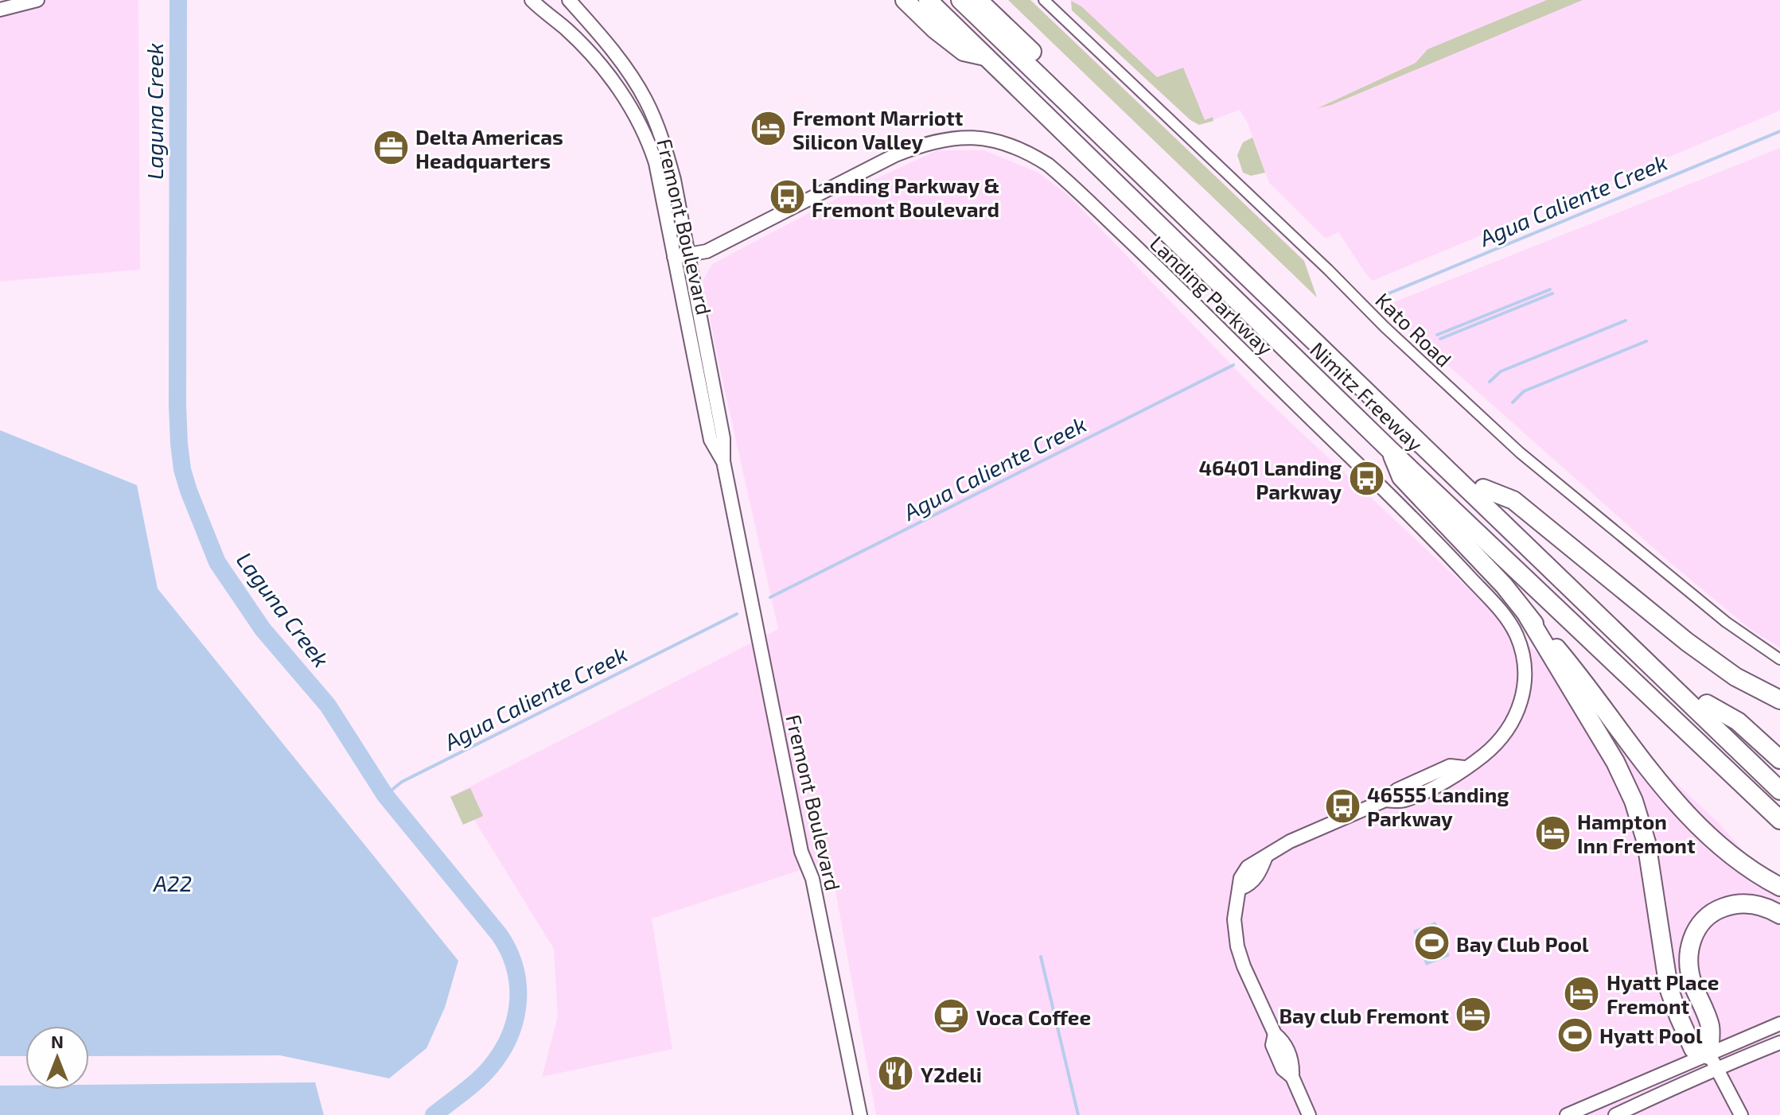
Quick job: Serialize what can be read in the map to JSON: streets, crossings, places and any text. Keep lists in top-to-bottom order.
{
  "streets": {
    "highway": ["Nimitz Freeway"],
    "main road": ["Fremont Boulevard", "Landing Parkway"],
    "street": ["Kato Road"]
  },
  "crossings": [
    ["Fremont Boulevard", "Landing Parkway"]
  ],
  "water": ["Laguna Creek", "Agua Caliente Creek", "A22"],
  "places": {
    "hotel": [
      "Fremont Marriott Silicon Valley",
      "Hampton Inn Fremont",
      "Hyatt Place Fremont",
      "Bay club Fremont"
    ],
    "office": ["Delta Americas Headquarters"],
    "bus stop": ["Landing Parkway & Fremont Boulevard", "46401 Landing Parkway", "46555 Landing Parkway"],
    "sports": ["Bay Club Pool", "Hyatt Pool"],
    "cafe": ["Voca Coffee"],
    "restaurant": ["Y2deli"]
  },
  "north": "top"
}
